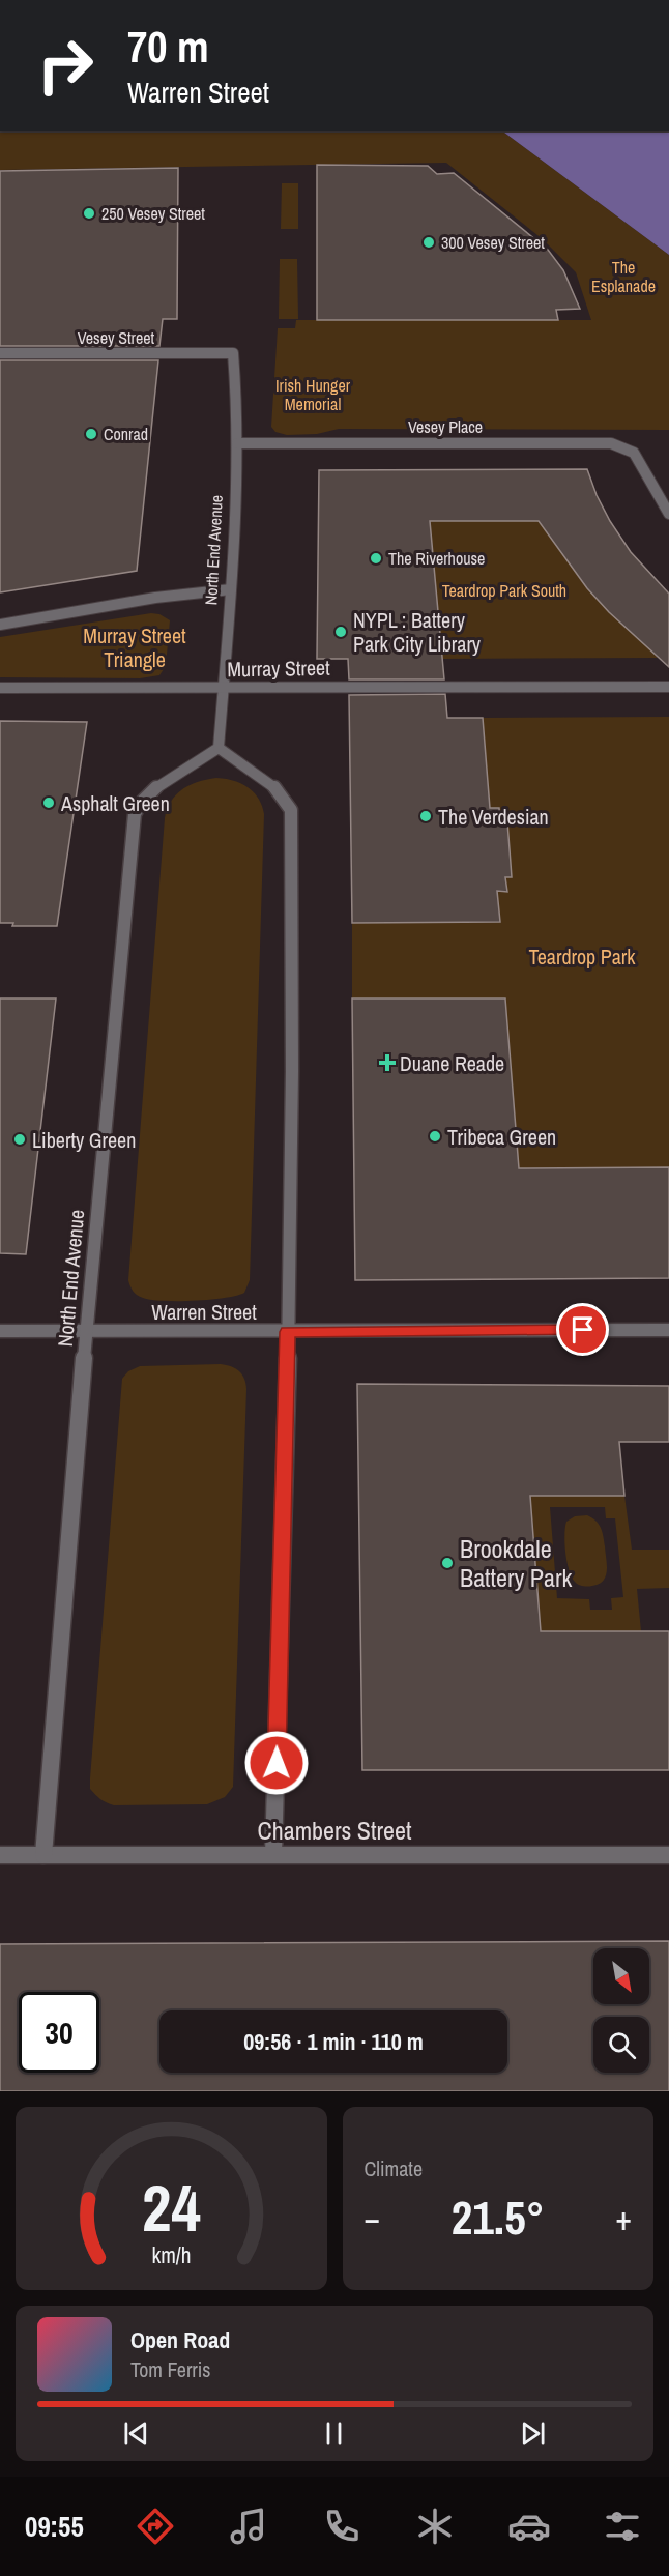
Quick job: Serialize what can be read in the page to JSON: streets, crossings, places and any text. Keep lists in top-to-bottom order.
{
  "streets": {
    "street": [
      "Vesey Street",
      "Vesey Place",
      "North End Avenue",
      "Murray Street",
      "Warren Street",
      "Chambers Street"
    ]
  },
  "crossings": [
    ["Vesey Street", "North End Avenue"],
    ["Vesey Place", "North End Avenue"],
    ["North End Avenue", "Murray Street"],
    ["North End Avenue", "Warren Street"],
    ["North End Avenue", "Chambers Street"]
  ],
  "parks": [
    "The Esplanade",
    "Irish Hunger Memorial",
    "Teardrop Park South",
    "Murray Street Triangle",
    "Teardrop Park"
  ],
  "places": {
    "other": [
      "250 Vesey Street",
      "300 Vesey Street",
      "Conrad",
      "The Riverhouse",
      "NYPL : Battery Park City Library",
      "Asphalt Green",
      "The Verdesian",
      "Tribeca Green",
      "Liberty Green",
      "Brookdale Battery Park"
    ],
    "health": ["Duane Reade"]
  },
  "north": "bottom right",
  "page": {
    "turn": ["70 m", "Warren Street"],
    "limit": "30",
    "trip": "09:56 · 1 min · 110 m",
    "tile": "Climate",
    "heat": ["−", "21.5°", "+"],
    "song": ["Open Road", "Tom Ferris"],
    "tabs": "09:55",
    "gauge": ["24", "km/h"]
  }
}
